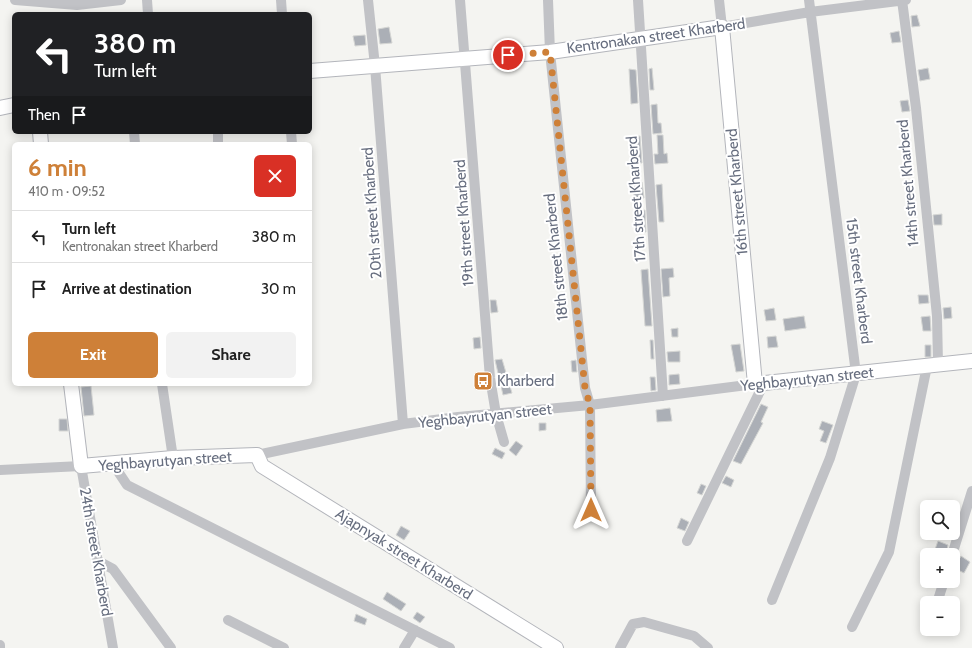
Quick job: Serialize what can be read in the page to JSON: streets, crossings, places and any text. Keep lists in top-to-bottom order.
{
  "streets": {
    "street": [
      "Kentronakan street Kharberd",
      "14th street Kharberd",
      "16th street Kharberd",
      "17th street Kharberd",
      "20th street Kharberd",
      "19th street Kharberd",
      "18th street Kharberd",
      "15th street Kharberd",
      "Yeghbayrutyan street",
      "24th street Kharberd",
      "Ajapnyak street Kharberd"
    ]
  },
  "crossings": [
    ["Kentronakan street Kharberd", "14th street Kharberd"],
    ["Kentronakan street Kharberd", "16th street Kharberd"],
    ["Kentronakan street Kharberd", "17th street Kharberd"],
    ["Kentronakan street Kharberd", "20th street Kharberd"],
    ["Kentronakan street Kharberd", "19th street Kharberd"],
    ["Kentronakan street Kharberd", "18th street Kharberd"],
    ["Kentronakan street Kharberd", "15th street Kharberd"],
    ["14th street Kharberd", "Yeghbayrutyan street"],
    ["16th street Kharberd", "Yeghbayrutyan street"],
    ["17th street Kharberd", "Yeghbayrutyan street"],
    ["20th street Kharberd", "Yeghbayrutyan street"],
    ["19th street Kharberd", "Yeghbayrutyan street"],
    ["18th street Kharberd", "Yeghbayrutyan street"],
    ["15th street Kharberd", "Yeghbayrutyan street"],
    ["Yeghbayrutyan street", "24th street Kharberd"],
    ["Yeghbayrutyan street", "Ajapnyak street Kharberd"]
  ],
  "places": {
    "bus stop": ["Kharberd"]
  },
  "page": {
    "turn": ["380 m", "Turn left"],
    "then": "Then",
    "heading": ["6 min", "410 m · 09:52"],
    "list": [
      {
        "name": "Turn left",
        "note": "Kentronakan street Kharberd",
        "value": "380 m"
      },
      {
        "name": "Arrive at destination",
        "value": "30 m"
      }
    ],
    "buttons": ["Exit", "Share"],
    "map_buttons": ["+", "−"]
  }
}
